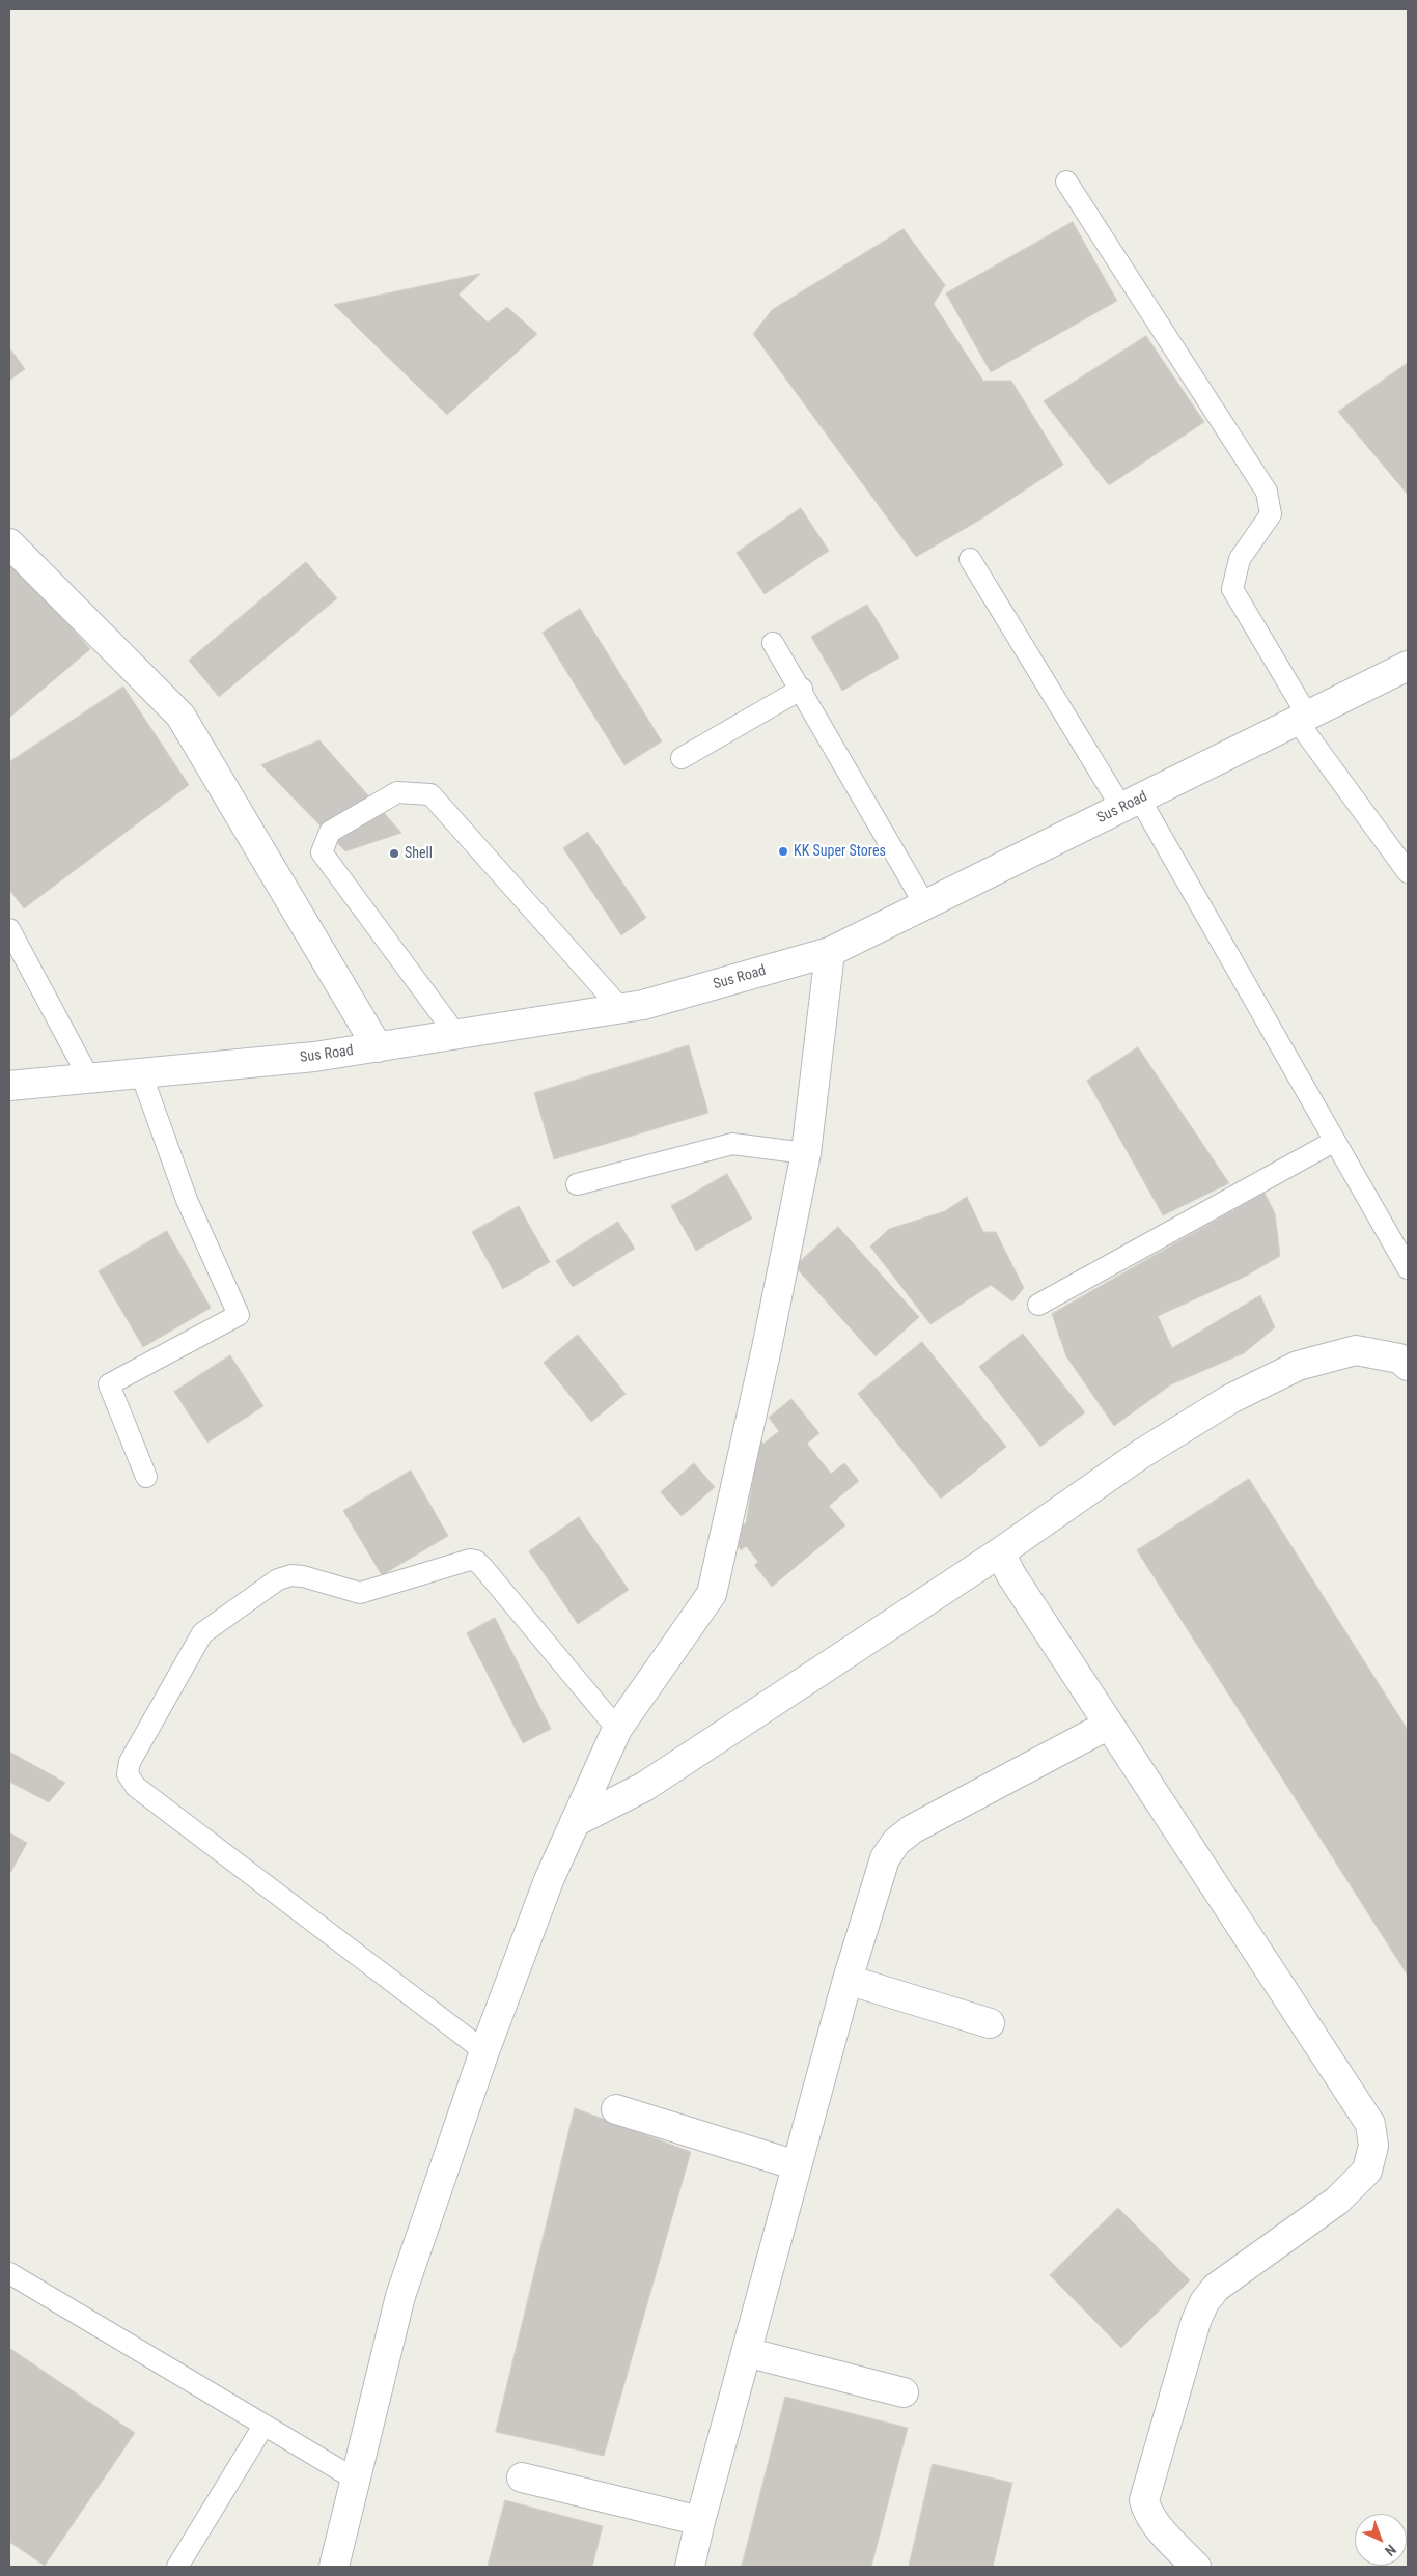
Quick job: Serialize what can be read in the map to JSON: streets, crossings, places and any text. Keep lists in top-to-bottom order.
{
  "streets": {
    "street": ["Sus Road"]
  },
  "places": ["KK Super Stores", "Shell"],
  "north": "bottom right"
}
